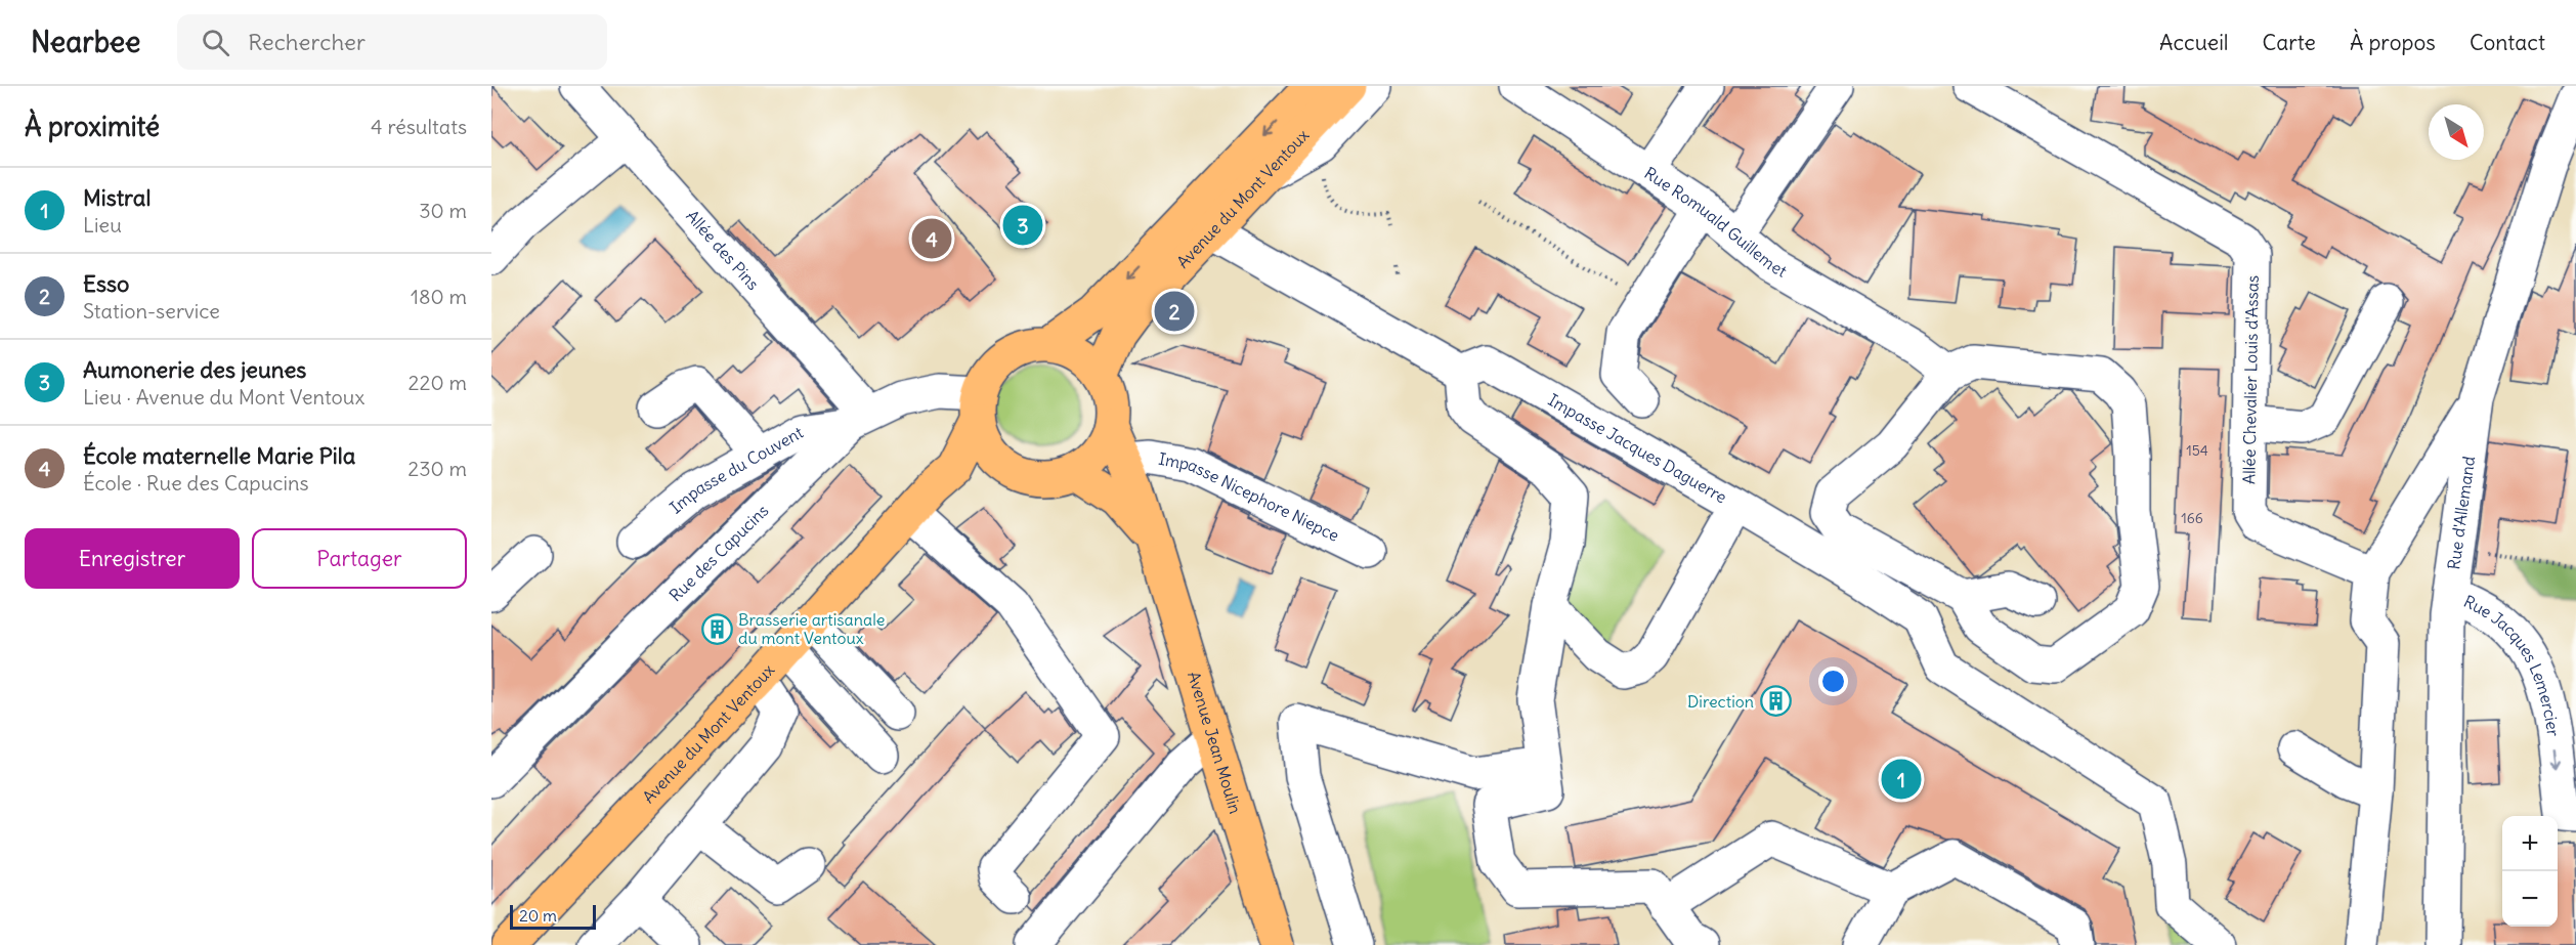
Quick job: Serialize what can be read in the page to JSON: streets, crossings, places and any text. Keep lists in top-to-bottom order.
{
  "streets": {
    "main road": ["Avenue du Mont Ventoux", "Avenue Jean Moulin"],
    "street": [
      "Rue Romuald Guillemet",
      "Allée des Pins",
      "Allée Chevalier Louis d'Assas",
      "Impasse Jacques Daguerre",
      "Impasse du Couvent",
      "Impasse Nicephore Niepce",
      "Rue d'Allemand",
      "Rue des Capucins",
      "Rue Jacques Lemercier"
    ]
  },
  "crossings": [
    ["Avenue du Mont Ventoux", "Rue des Capucins"],
    ["Avenue du Mont Ventoux", "Avenue Jean Moulin"],
    ["Allée des Pins", "Impasse du Couvent"],
    ["Allée des Pins", "Rue des Capucins"],
    ["Impasse du Couvent", "Rue des Capucins"],
    ["Impasse Nicephore Niepce", "Avenue Jean Moulin"],
    ["Rue d'Allemand", "Rue Jacques Lemercier"],
    ["Rue des Capucins", "Avenue Jean Moulin"]
  ],
  "one_way": ["Rue Jacques Lemercier"],
  "places": {
    "building": ["Brasserie artisanale du mont Ventoux", "Direction"]
  },
  "house_numbers": ["154", "166"],
  "scale_bar": "20 m",
  "north": "bottom right",
  "page": {
    "header": "Nearbee",
    "search": "Rechercher",
    "nav": [
      "Accueil",
      "Carte",
      "À propos",
      "Contact"
    ],
    "heading": ["À proximité", "4 résultats"],
    "list": [
      {
        "mark": "1",
        "name": "Mistral",
        "note": "Lieu",
        "value": "30 m"
      },
      {
        "mark": "2",
        "name": "Esso",
        "note": "Station-service",
        "value": "180 m"
      },
      {
        "mark": "3",
        "name": "Aumonerie des jeunes",
        "note": "Lieu · Avenue du Mont Ventoux",
        "value": "220 m"
      },
      {
        "mark": "4",
        "name": "École maternelle Marie Pila",
        "note": "École · Rue des Capucins",
        "value": "230 m"
      }
    ],
    "pins": [
      "3",
      "4",
      "2",
      "1"
    ],
    "buttons": ["Enregistrer", "Partager"],
    "map_buttons": ["+", "−"],
    "scale": "20 m"
  }
}
